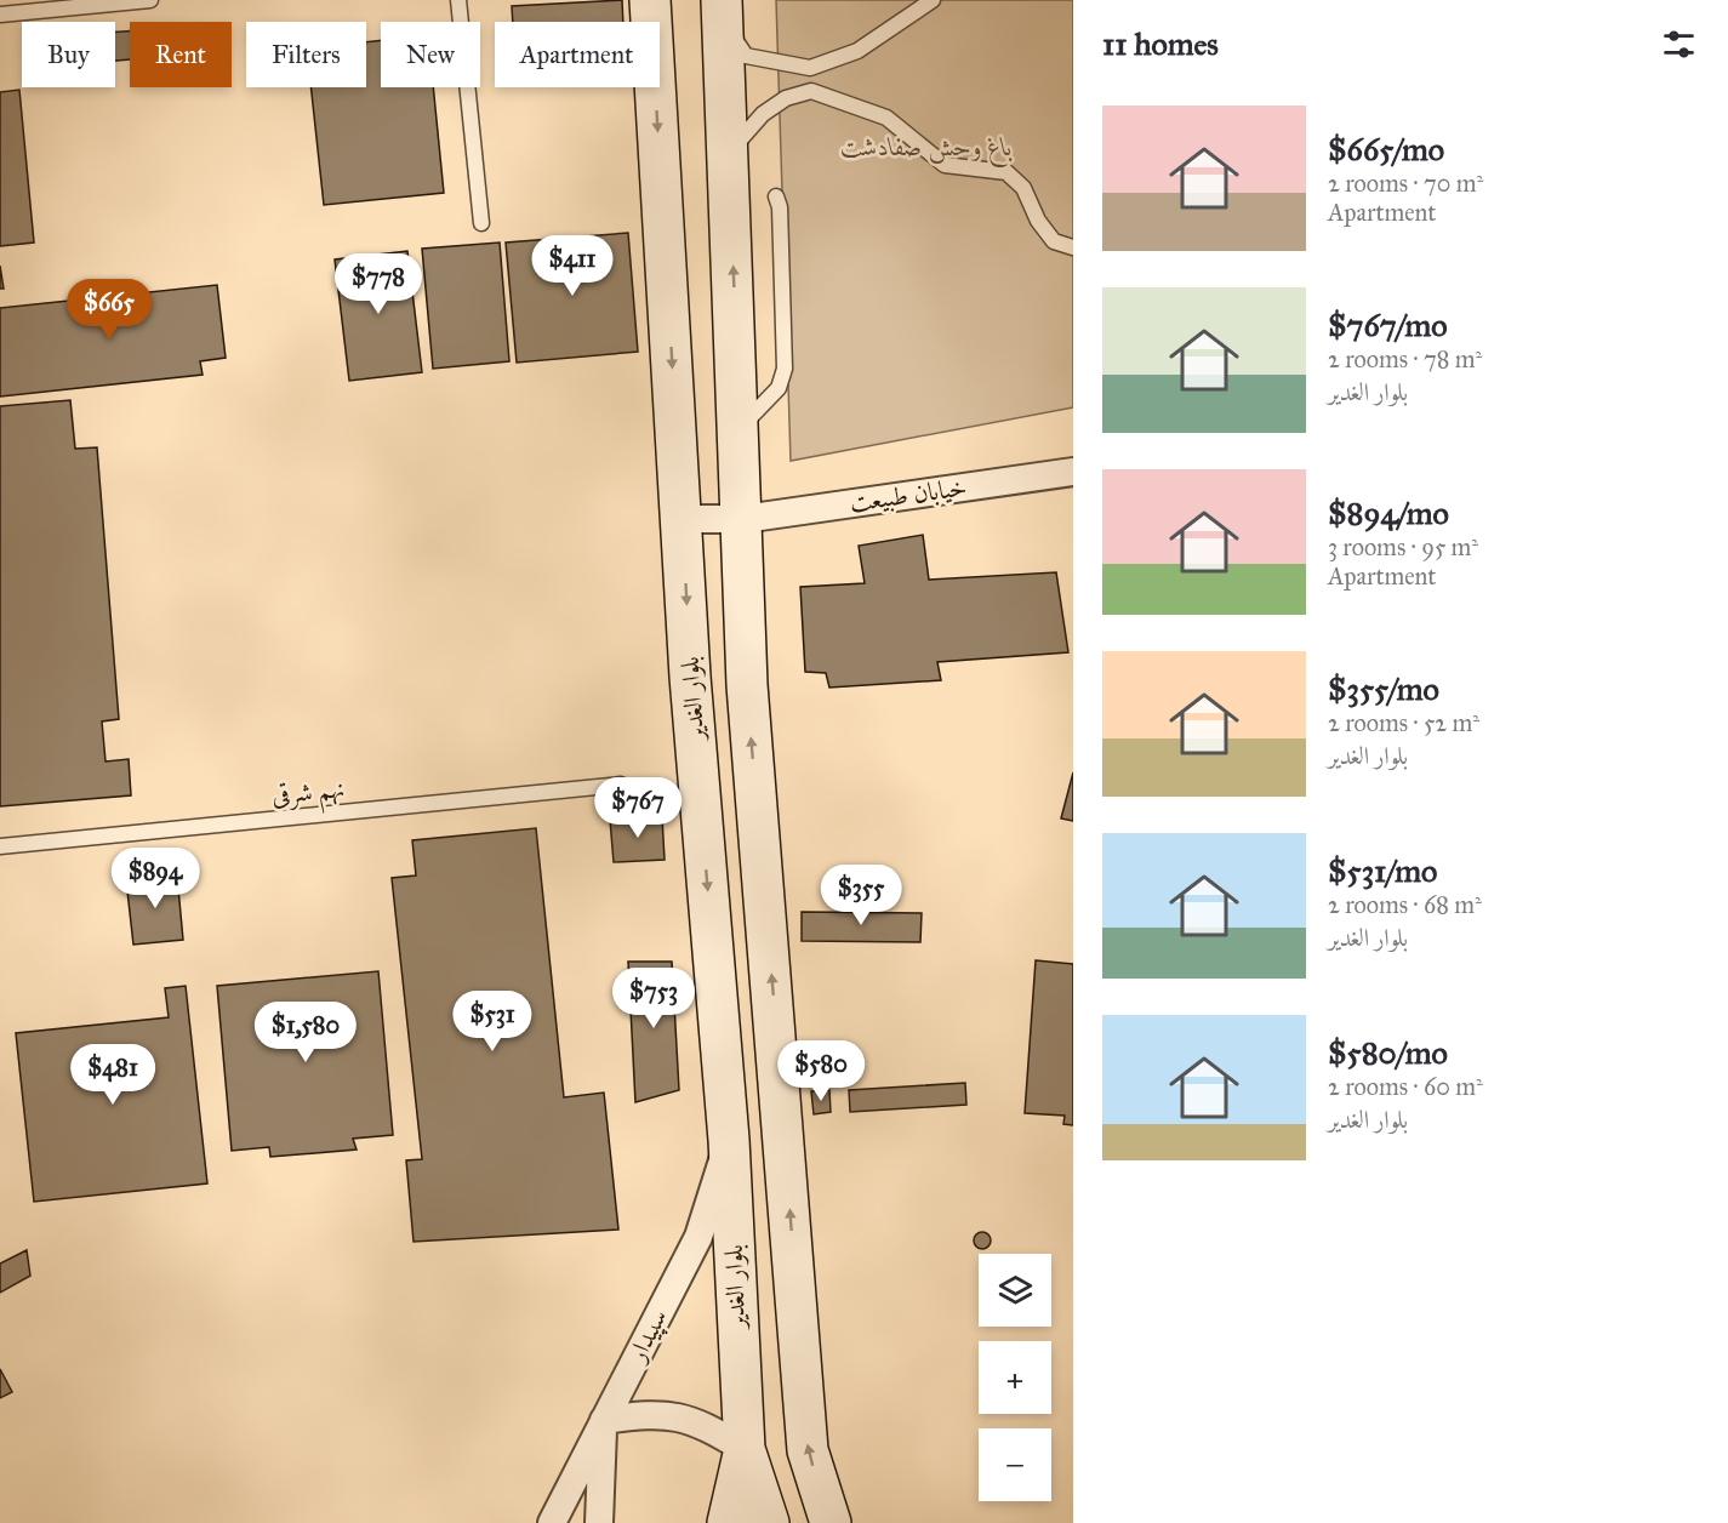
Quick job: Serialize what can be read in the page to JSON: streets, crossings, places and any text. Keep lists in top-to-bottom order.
{
  "streets": {
    "street": ["خیابان طبیعت", "بلوار الغدیر", "سپیدار"],
    "lane": ["نهم شرقی"]
  },
  "crossings": [
    ["خیابان طبیعت", "بلوار الغدیر"],
    ["بلوار الغدیر", "سپیدار"]
  ],
  "parks": ["باغ وحش صفادشت"],
  "page": {
    "heading": "11 homes",
    "chip": [
      "Buy",
      "Rent",
      "Filters",
      "New",
      "Apartment"
    ],
    "list": [
      {
        "name": "$665/mo",
        "note": "2 rooms · 70 m² · Apartment"
      },
      {
        "name": "$767/mo",
        "note": "2 rooms · 78 m² · بلوار الغدیر"
      },
      {
        "name": "$894/mo",
        "note": "3 rooms · 95 m² · Apartment"
      },
      {
        "name": "$355/mo",
        "note": "2 rooms · 52 m² · بلوار الغدیر"
      },
      {
        "name": "$531/mo",
        "note": "2 rooms · 68 m² · بلوار الغدیر"
      },
      {
        "name": "$580/mo",
        "note": "2 rooms · 60 m² · بلوار الغدیر"
      }
    ],
    "price": [
      "$411",
      "$778",
      "$665",
      "$767",
      "$894",
      "$355",
      "$753",
      "$531",
      "$1,580",
      "$580",
      "$481"
    ],
    "map_buttons": ["+", "−"]
  }
}
